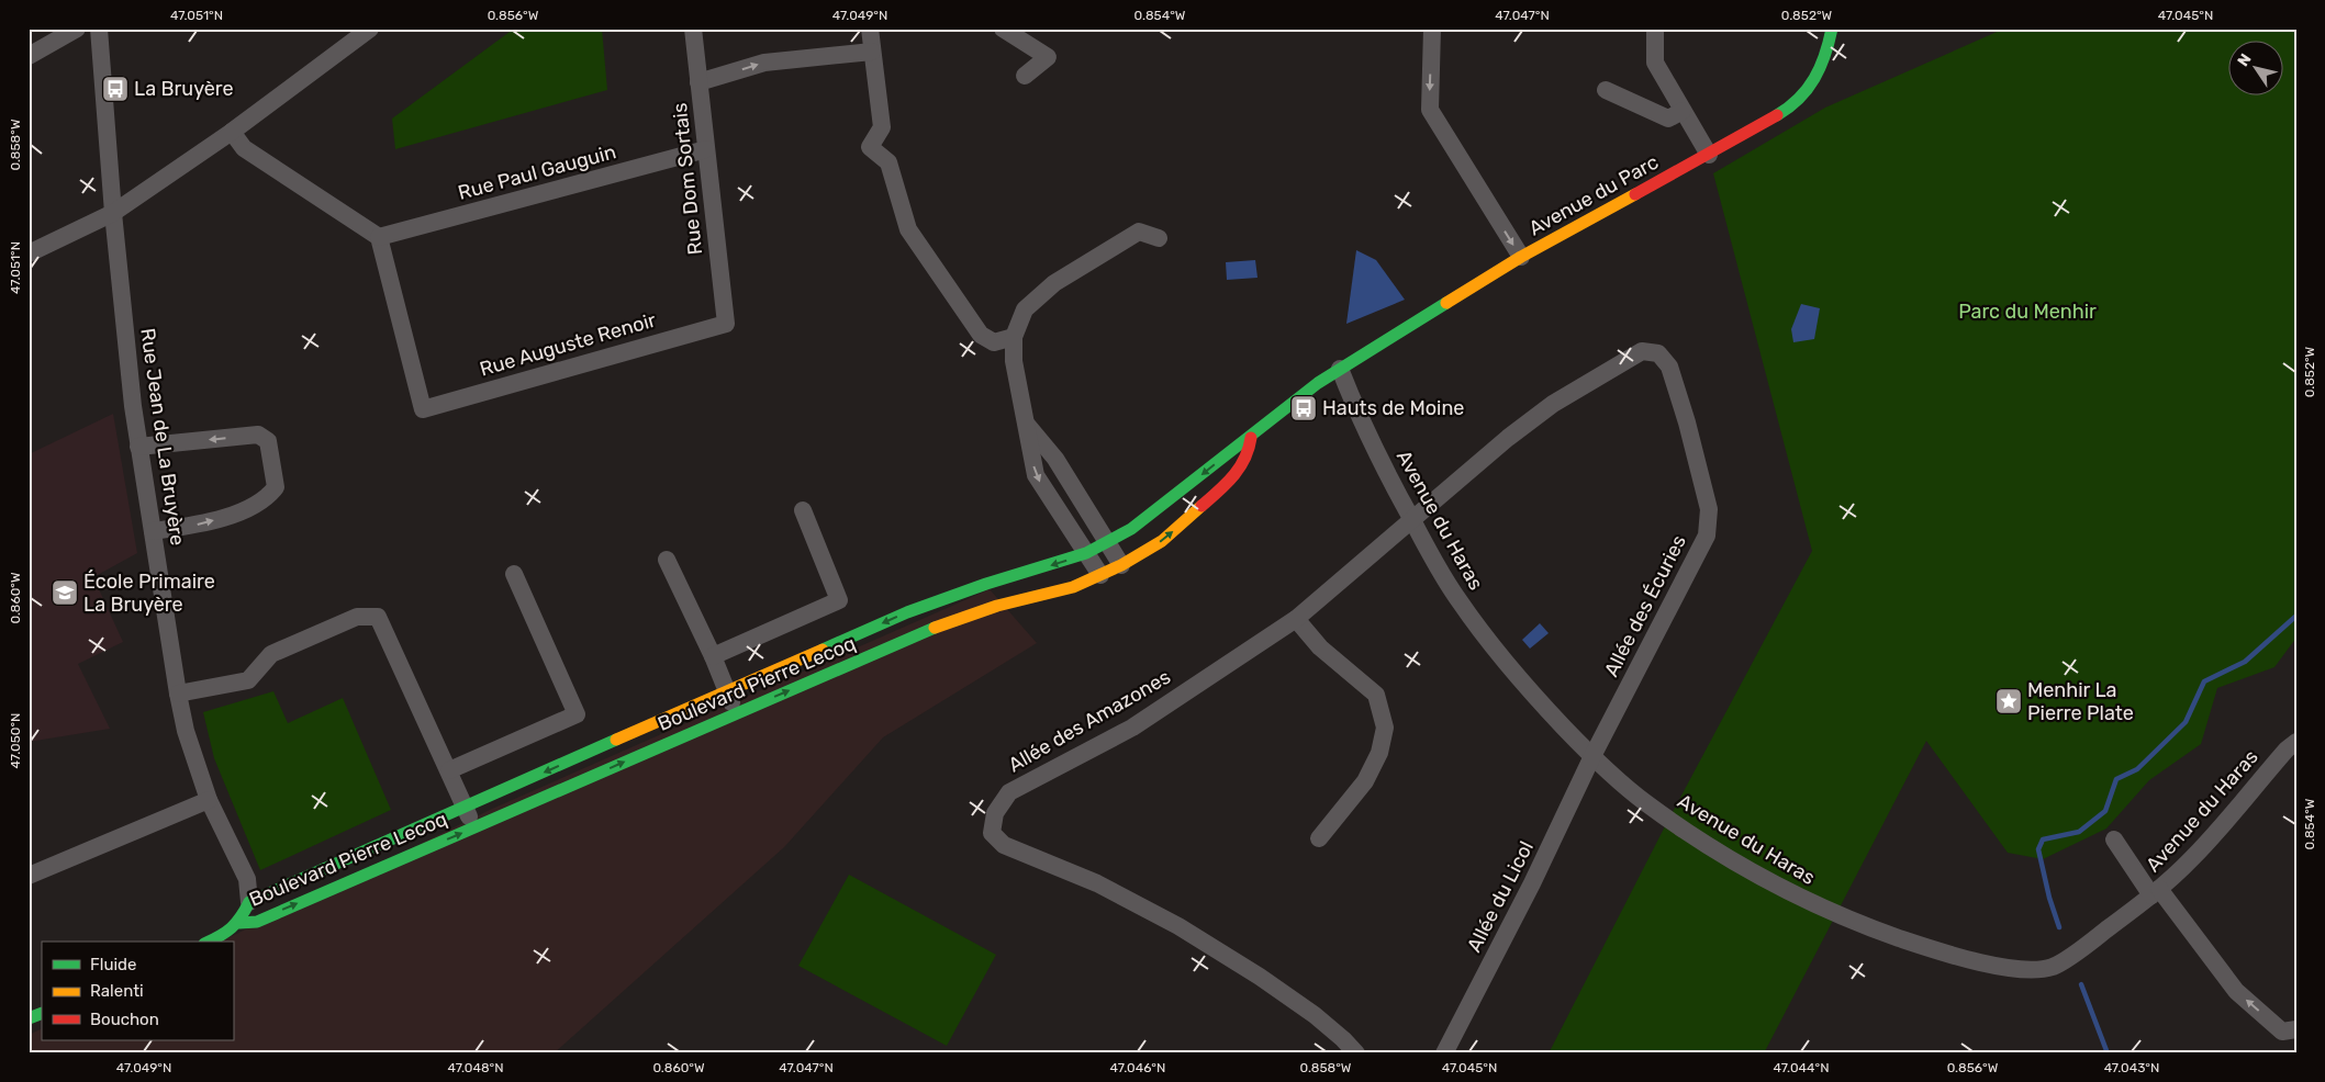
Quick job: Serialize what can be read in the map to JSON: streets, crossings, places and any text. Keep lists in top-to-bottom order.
{
  "streets": {
    "street": [
      "Rue Paul Gauguin",
      "Rue Dom Sortais",
      "Avenue du Parc",
      "Rue Auguste Renoir",
      "Rue Jean de La Bruyère",
      "Avenue du Haras",
      "Allée des Écuries",
      "Boulevard Pierre Lecoq",
      "Allée des Amazones",
      "Allée du Licol"
    ]
  },
  "crossings": [
    ["Rue Paul Gauguin", "Rue Dom Sortais"],
    ["Rue Paul Gauguin", "Rue Auguste Renoir"],
    ["Rue Dom Sortais", "Rue Auguste Renoir"],
    ["Avenue du Parc", "Avenue du Haras"],
    ["Avenue du Parc", "Boulevard Pierre Lecoq"],
    ["Rue Jean de La Bruyère", "Boulevard Pierre Lecoq"],
    ["Avenue du Haras", "Allée des Écuries"],
    ["Avenue du Haras", "Boulevard Pierre Lecoq"],
    ["Avenue du Haras", "Allée des Amazones"],
    ["Avenue du Haras", "Allée du Licol"],
    ["Allée des Écuries", "Allée des Amazones"],
    ["Allée des Écuries", "Allée du Licol"]
  ],
  "parks": ["Parc du Menhir"],
  "places": {
    "bus stop": ["La Bruyère", "Hauts de Moine"],
    "school or university": ["École Primaire La Bruyère"],
    "place": ["Menhir La Pierre Plate"]
  },
  "legend": ["Fluide", "Ralenti", "Bouchon"],
  "north": "top left",
  "coordinates": [
    "47.051°N",
    "0.856°W",
    "47.049°N",
    "0.854°W",
    "47.047°N",
    "0.852°W",
    "47.045°N",
    "0.858°W",
    "0.860°W",
    "47.050°N",
    "47.048°N",
    "47.046°N",
    "47.044°N",
    "47.043°N"
  ]
}
